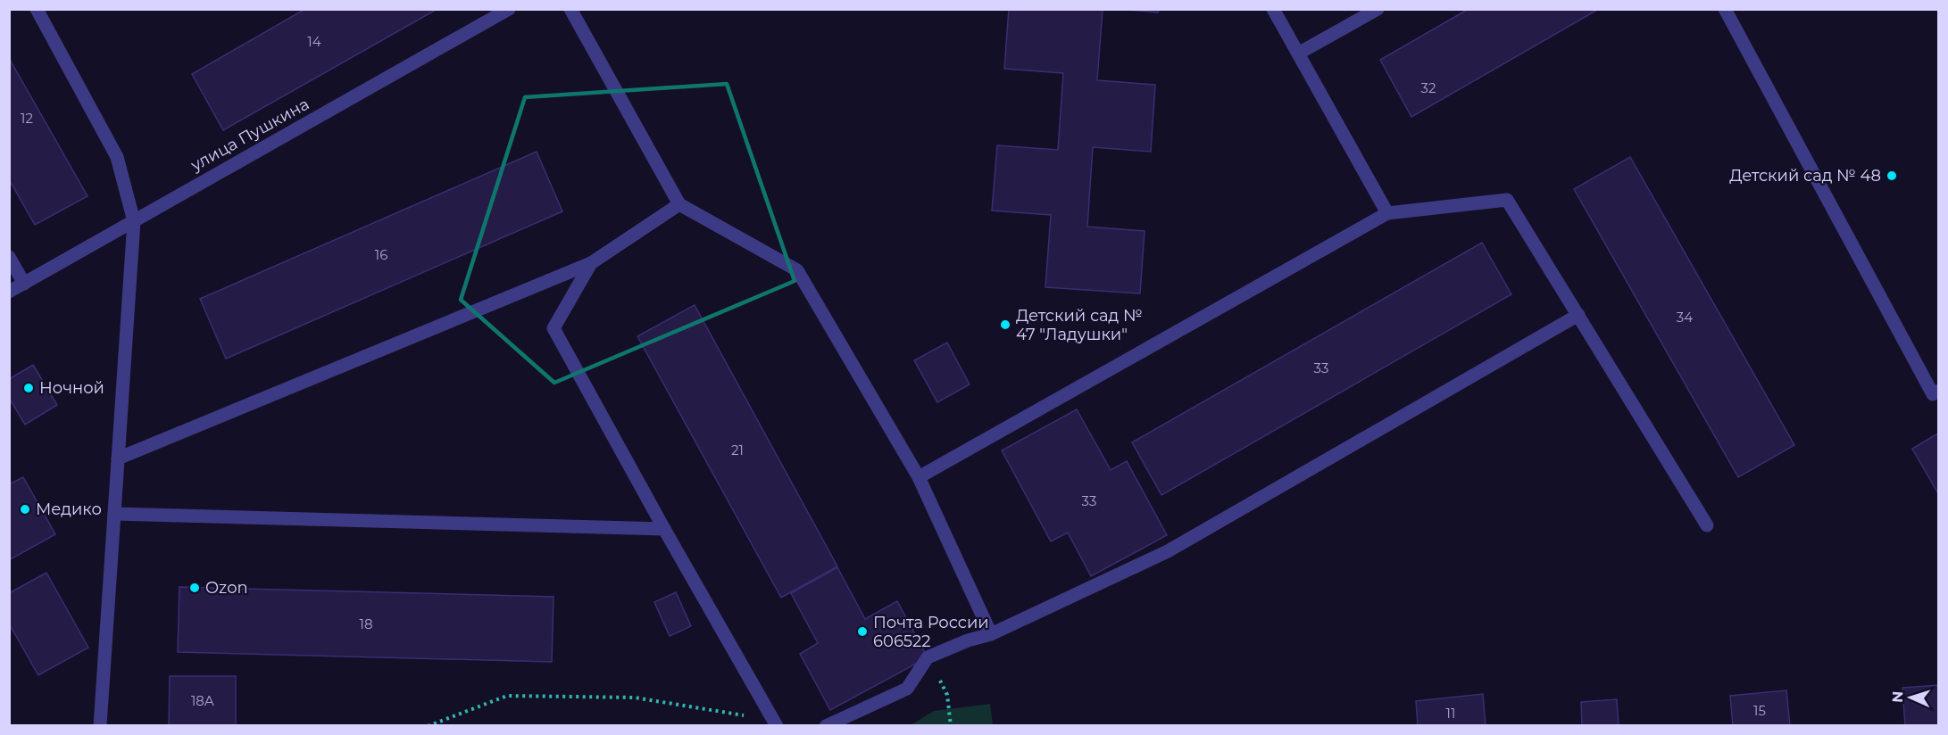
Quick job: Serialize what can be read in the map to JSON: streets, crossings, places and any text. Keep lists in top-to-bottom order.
{
  "streets": {
    "street": ["улица Пушкина"]
  },
  "places": [
    "Детский сад № 48",
    "Детский сад № 47 \"Ладушки\"",
    "Ночной",
    "Медико",
    "Ozon",
    "Почта России 606522"
  ],
  "house_numbers": [
    "14",
    "32",
    "12",
    "16",
    "34",
    "33",
    "21",
    "33",
    "18",
    "18А",
    "15",
    "11"
  ],
  "north": "left"
}
